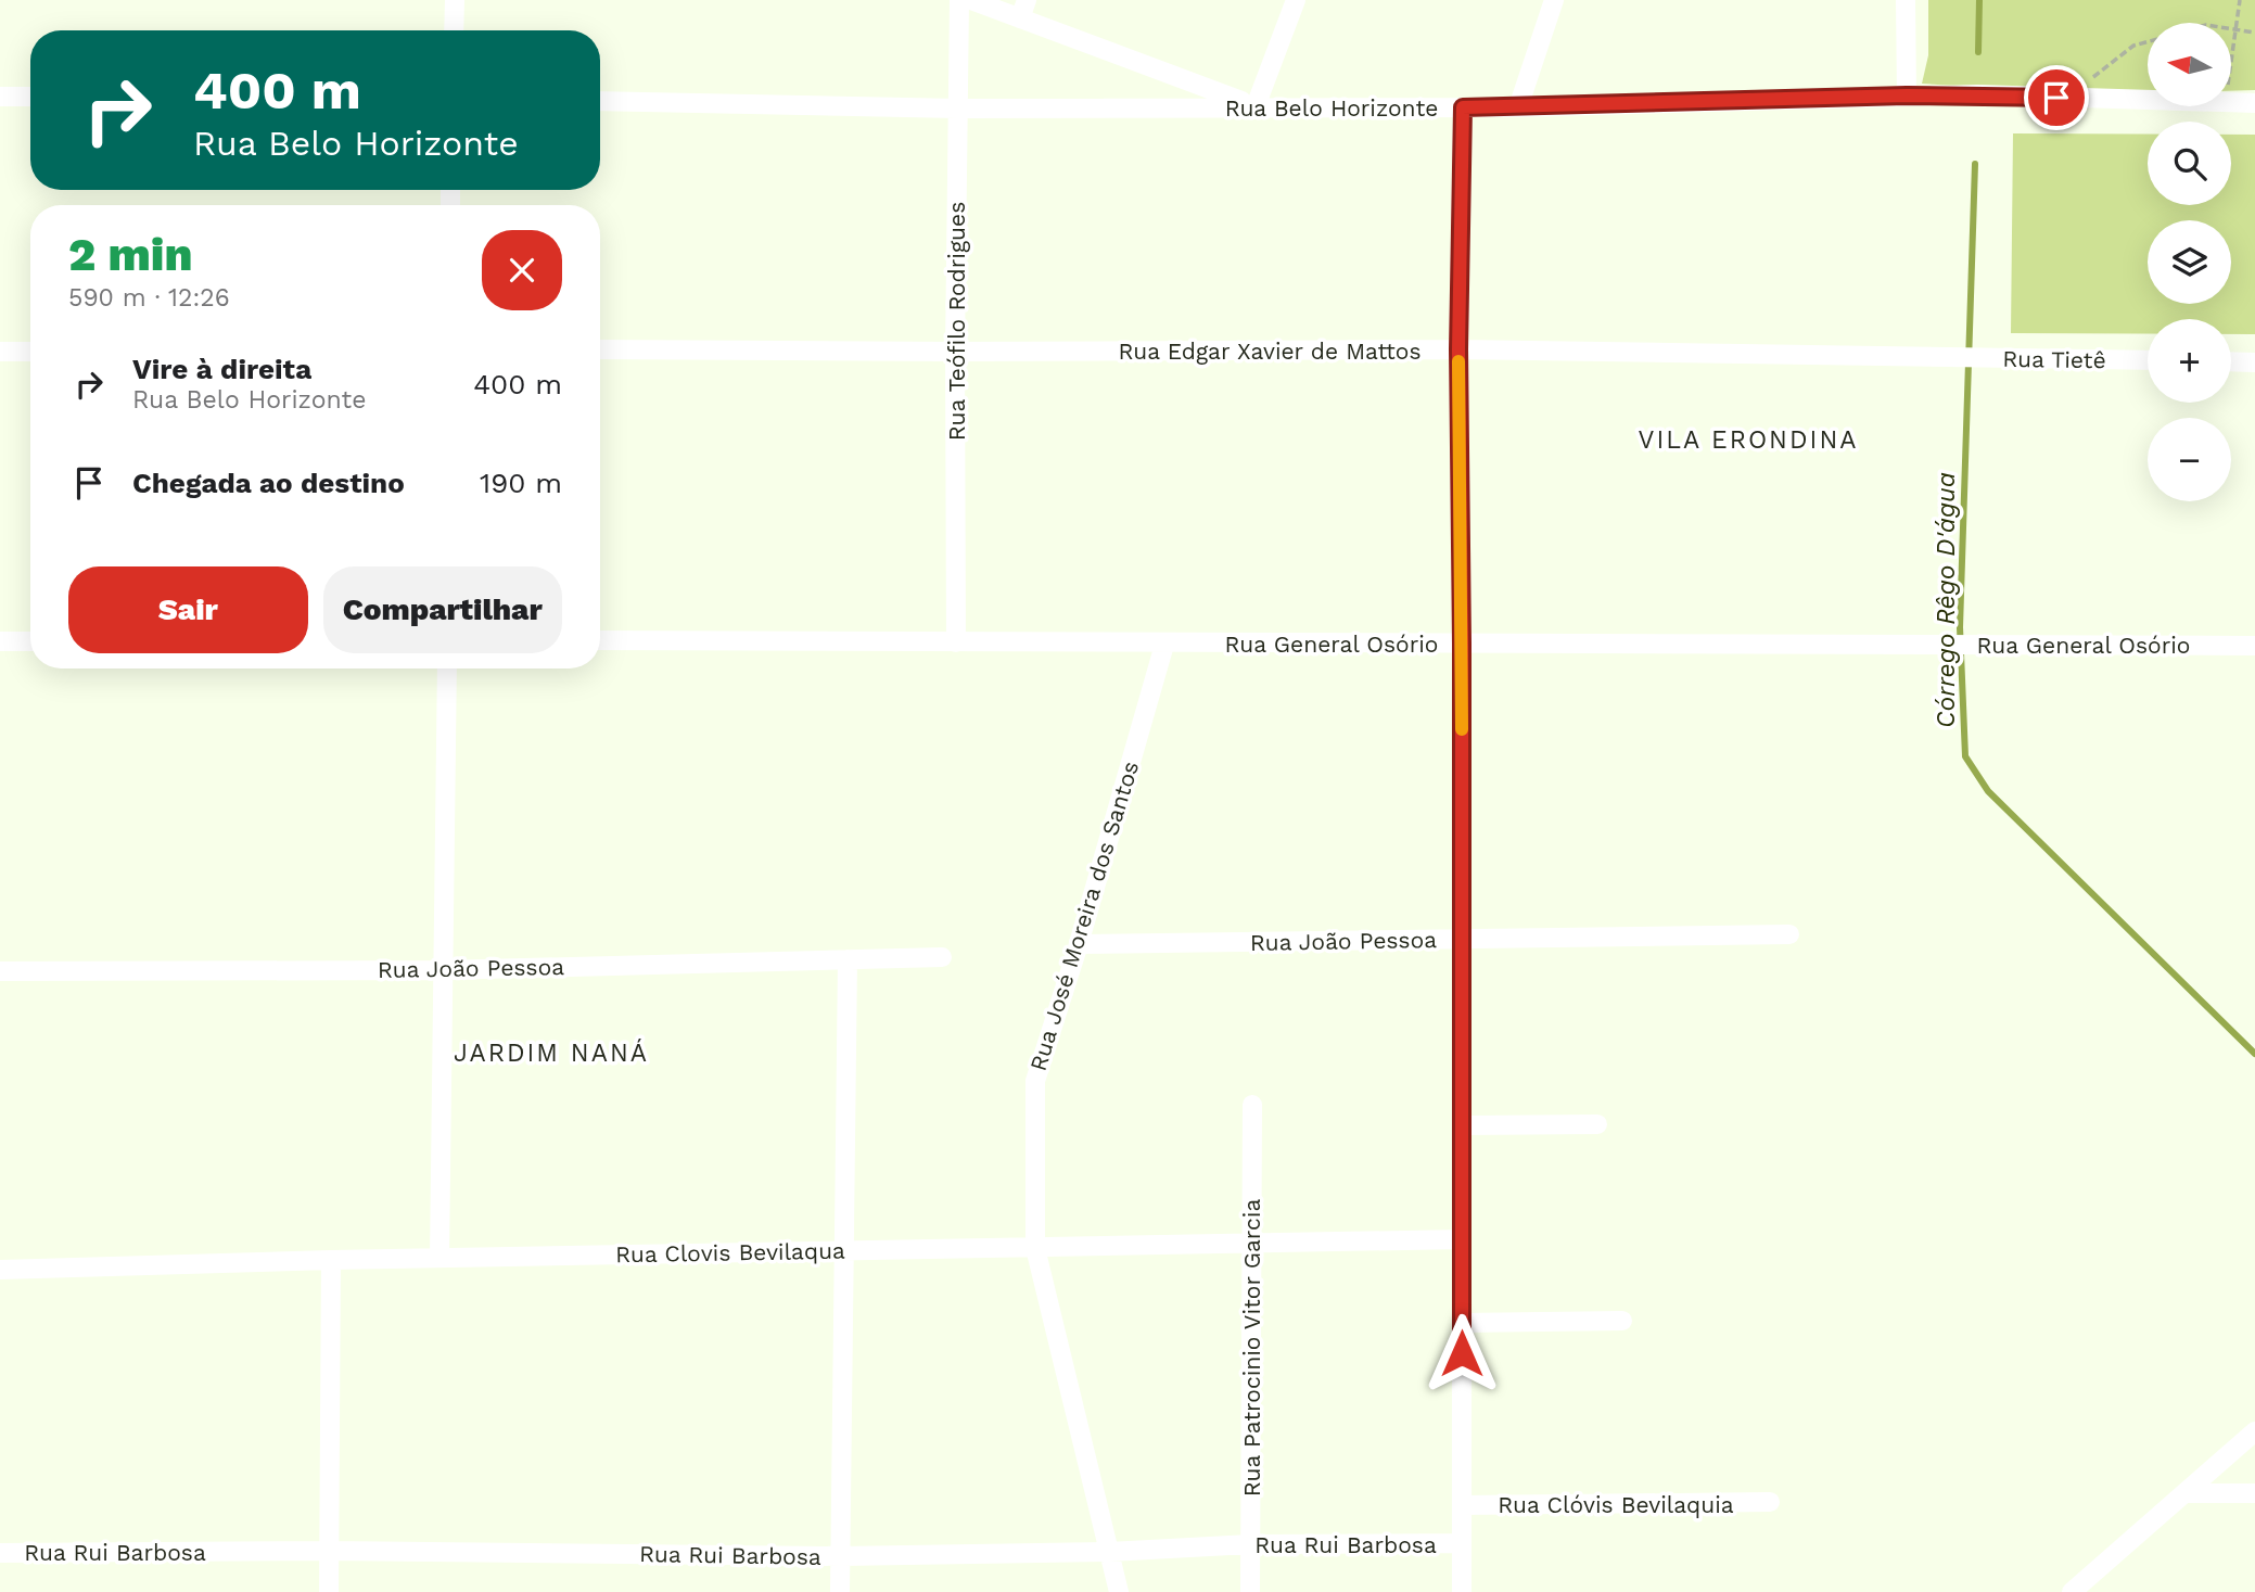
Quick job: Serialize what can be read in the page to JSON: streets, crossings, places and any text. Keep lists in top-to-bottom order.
{
  "streets": {
    "street": [
      "Rua Belo Horizonte",
      "Rua Teófilo Rodrigues",
      "Rua Edgar Xavier de Mattos",
      "Rua Tietê",
      "Rua General Osório",
      "Rua José Moreira dos Santos",
      "Rua João Pessoa",
      "Rua Clovis Bevilaqua",
      "Rua Patrocinio Vitor Garcia",
      "Rua Clóvis Bevilaquia",
      "Rua Rui Barbosa"
    ]
  },
  "crossings": [
    ["Rua Belo Horizonte", "Rua Teófilo Rodrigues"],
    ["Rua Teófilo Rodrigues", "Rua Edgar Xavier de Mattos"],
    ["Rua Teófilo Rodrigues", "Rua General Osório"],
    ["Rua Edgar Xavier de Mattos", "Rua Tietê"],
    ["Rua General Osório", "Rua José Moreira dos Santos"],
    ["Rua José Moreira dos Santos", "Rua João Pessoa"],
    ["Rua José Moreira dos Santos", "Rua Clovis Bevilaqua"],
    ["Rua José Moreira dos Santos", "Rua Rui Barbosa"],
    ["Rua Clovis Bevilaqua", "Rua Patrocinio Vitor Garcia"],
    ["Rua Patrocinio Vitor Garcia", "Rua Rui Barbosa"]
  ],
  "districts": ["VILA ERONDINA", "JARDIM NANÁ"],
  "water": ["Córrego Rêgo D'água"],
  "north": "left",
  "page": {
    "map_buttons": ["+", "−"],
    "turn": ["400 m", "Rua Belo Horizonte"],
    "heading": ["2 min", "590 m · 12:26"],
    "list": [
      {
        "name": "Vire à direita",
        "note": "Rua Belo Horizonte",
        "value": "400 m"
      },
      {
        "name": "Chegada ao destino",
        "value": "190 m"
      }
    ],
    "buttons": ["Sair", "Compartilhar"]
  }
}
